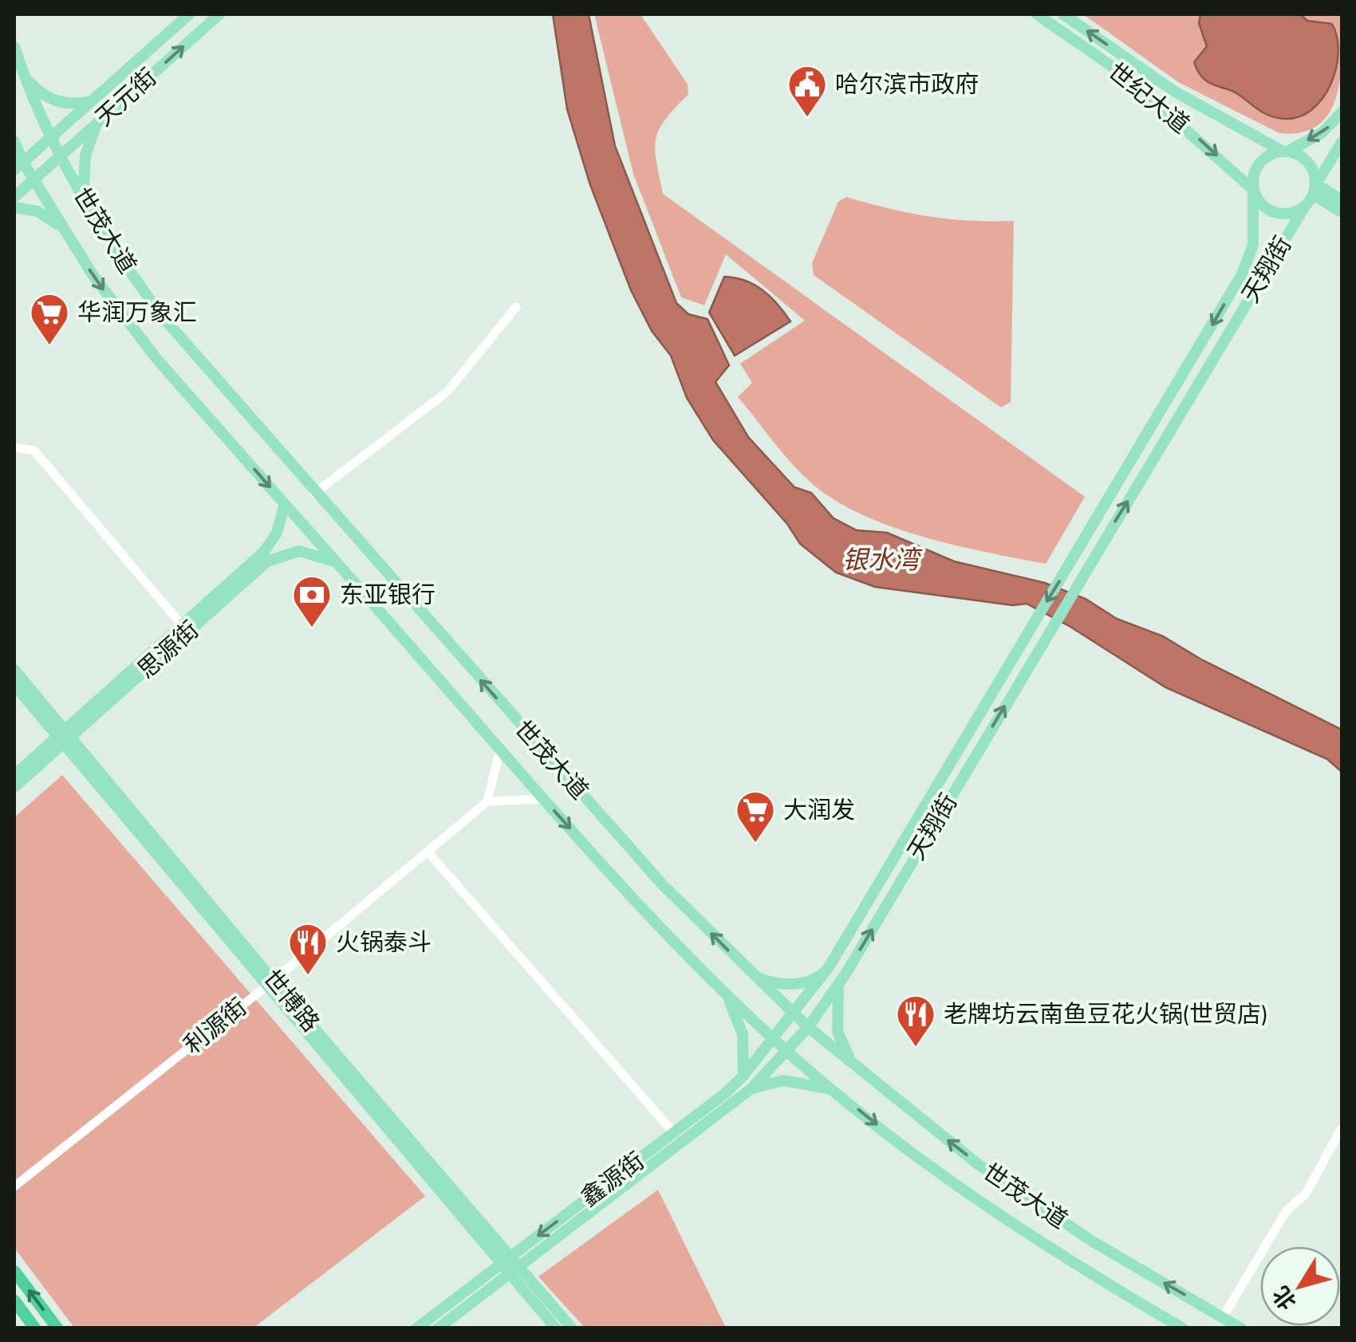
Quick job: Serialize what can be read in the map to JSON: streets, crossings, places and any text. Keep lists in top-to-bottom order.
{
  "streets": {
    "main road": [
      "天元街",
      "世纪大道",
      "世茂大道",
      "天翔街",
      "思源街",
      "世博路",
      "鑫源街"
    ],
    "street": ["利源街"]
  },
  "crossings": [
    ["天元街", "世茂大道"],
    ["世纪大道", "天翔街"],
    ["世茂大道", "天翔街"],
    ["世茂大道", "思源街"],
    ["世茂大道", "鑫源街"],
    ["天翔街", "鑫源街"],
    ["思源街", "世博路"],
    ["世博路", "利源街"],
    ["世博路", "鑫源街"]
  ],
  "water": ["银水湾"],
  "places": {
    "public building": ["哈尔滨市政府"],
    "supermarket": ["华润万象汇", "大润发"],
    "bank": ["东亚银行"],
    "restaurant": ["火锅泰斗", "老牌坊云南鱼豆花火锅(世贸店)"]
  },
  "north": "bottom left"
}
